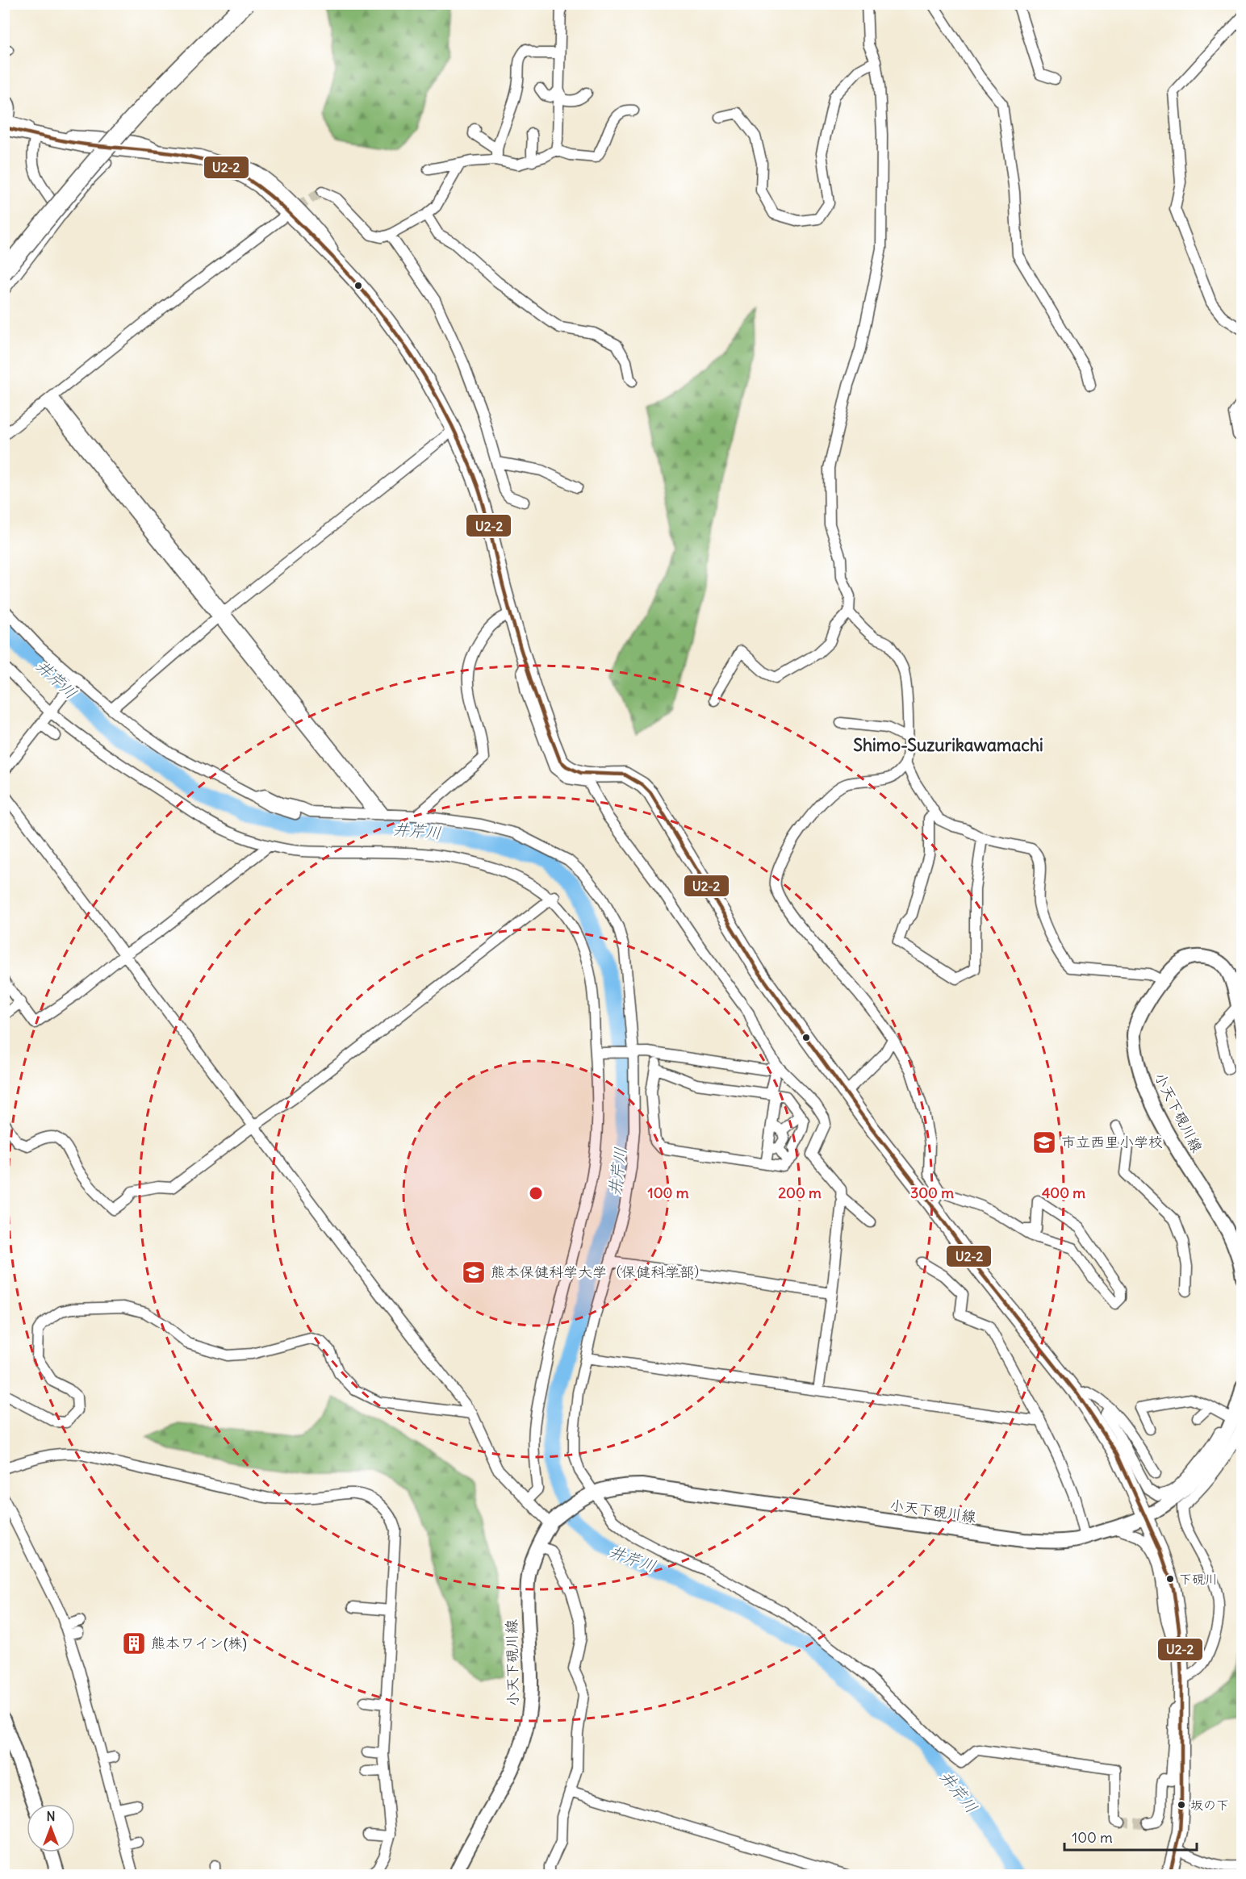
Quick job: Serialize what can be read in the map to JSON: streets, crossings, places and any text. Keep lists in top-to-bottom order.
{
  "streets": {
    "main road": ["小天下硯川線"]
  },
  "districts": ["Shimo-Suzurikawamachi"],
  "water": ["井芹川"],
  "places": {
    "school or university": ["市立西里小学校", "熊本保健科学大学（保健科学部）"],
    "other": ["下硯川", "坂の下"],
    "building": ["熊本ワイン(株)"]
  },
  "lines": ["transit line U2-2"],
  "scale_bar": "100 m",
  "north": "top",
  "rings": [
    "100 m",
    "200 m",
    "300 m",
    "400 m"
  ]
}
